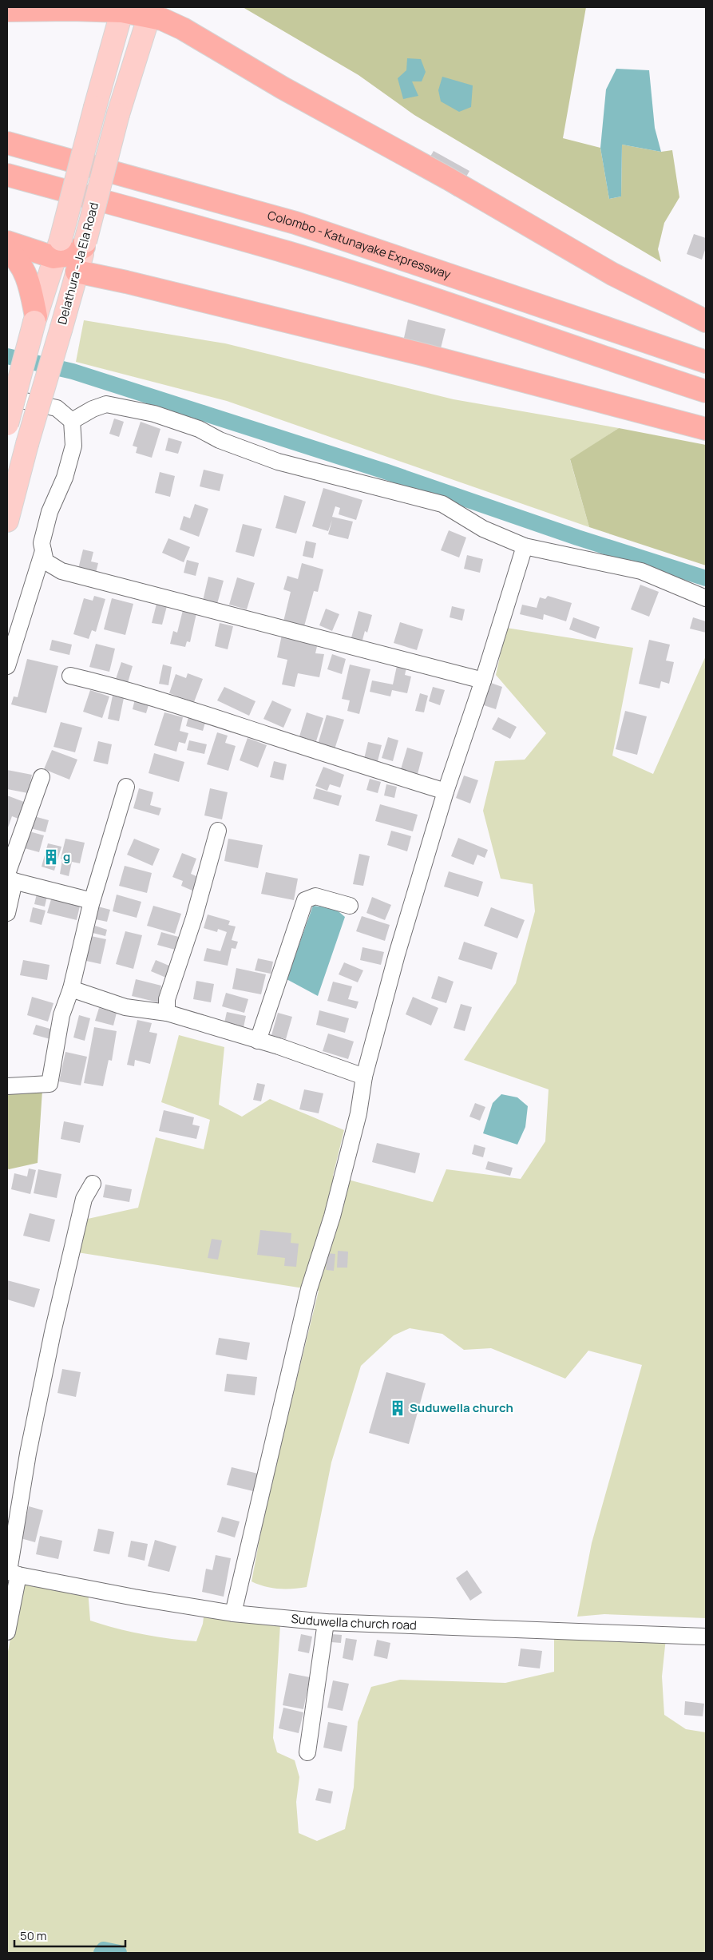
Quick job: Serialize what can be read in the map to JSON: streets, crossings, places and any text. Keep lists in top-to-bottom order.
{
  "streets": {
    "highway": ["Colombo - Katunayake Expressway"],
    "main road": ["Delathura - Ja Ela Road"],
    "street": ["Suduwella church road"]
  },
  "places": {
    "building": ["g", "Suduwella church"]
  },
  "scale_bar": "50 m"
}
